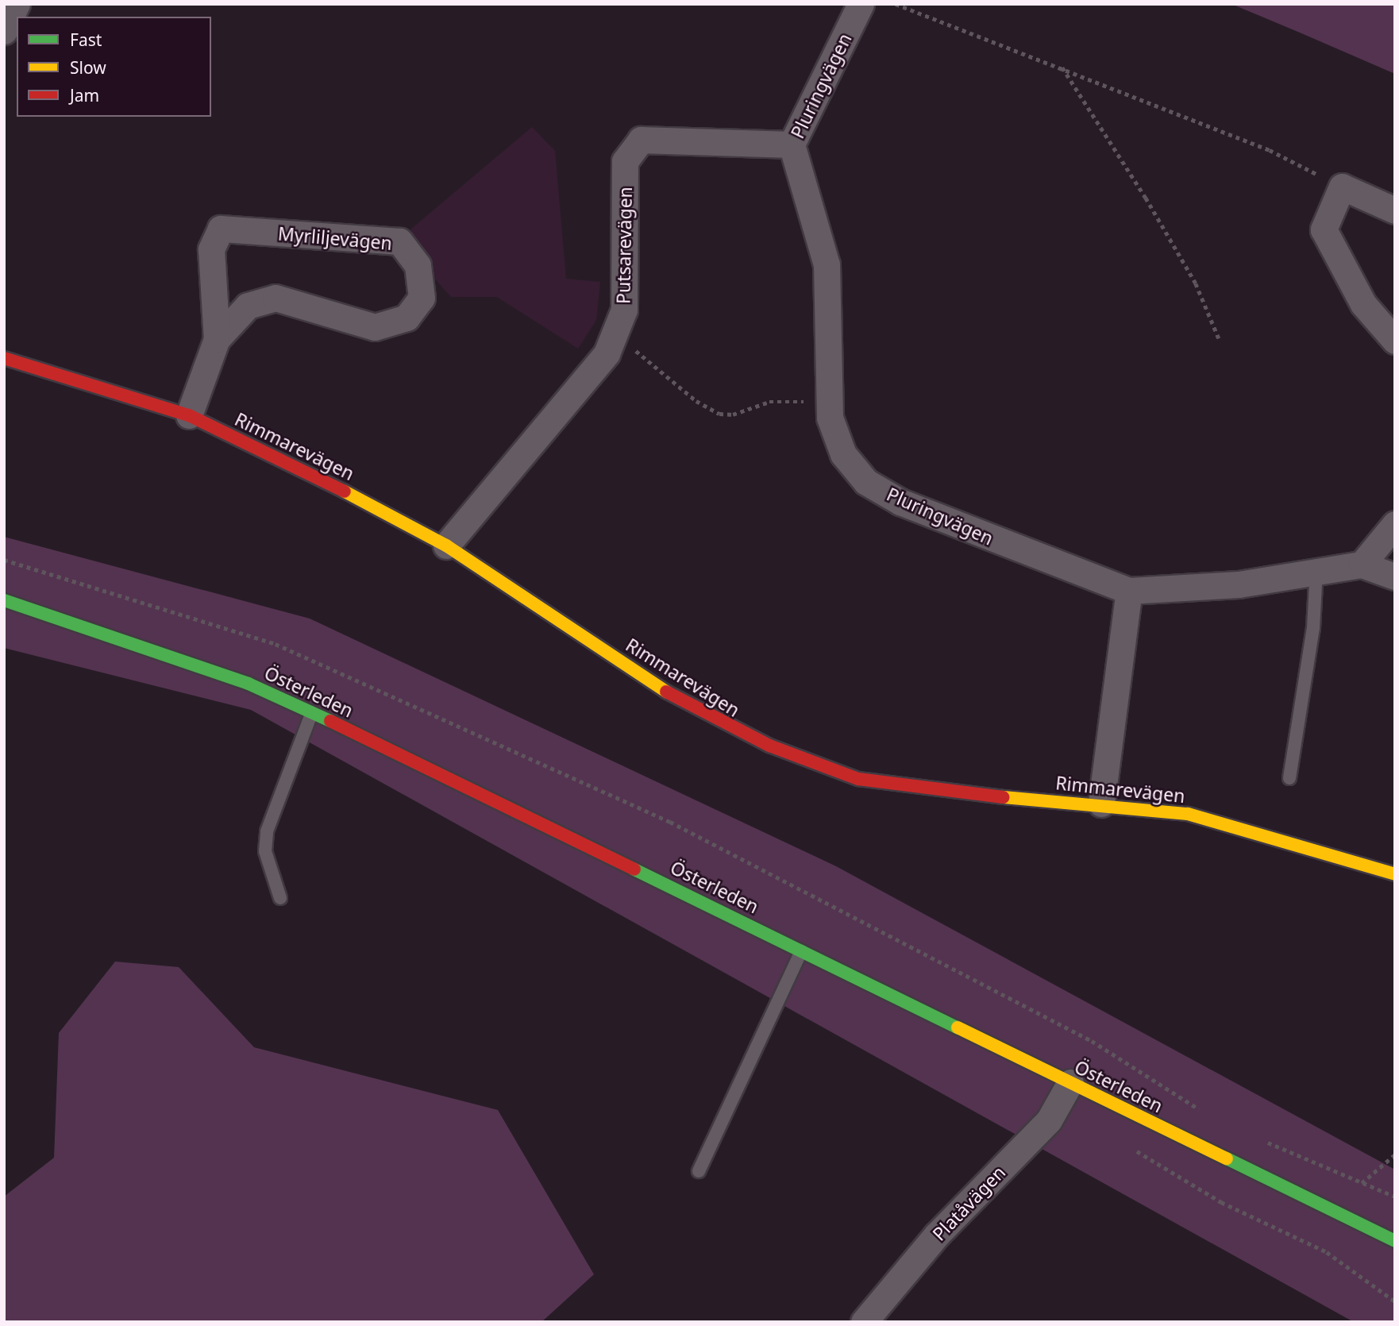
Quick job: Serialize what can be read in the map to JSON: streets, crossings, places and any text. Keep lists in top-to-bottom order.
{
  "streets": {
    "street": [
      "Pluringvägen",
      "Myrliljevägen",
      "Putsarevägen",
      "Rimmarevägen",
      "Österleden",
      "Platåvägen"
    ]
  },
  "crossings": [
    ["Pluringvägen", "Putsarevägen"],
    ["Myrliljevägen", "Rimmarevägen"],
    ["Putsarevägen", "Rimmarevägen"],
    ["Österleden", "Platåvägen"]
  ],
  "legend": ["Fast", "Slow", "Jam"]
}
